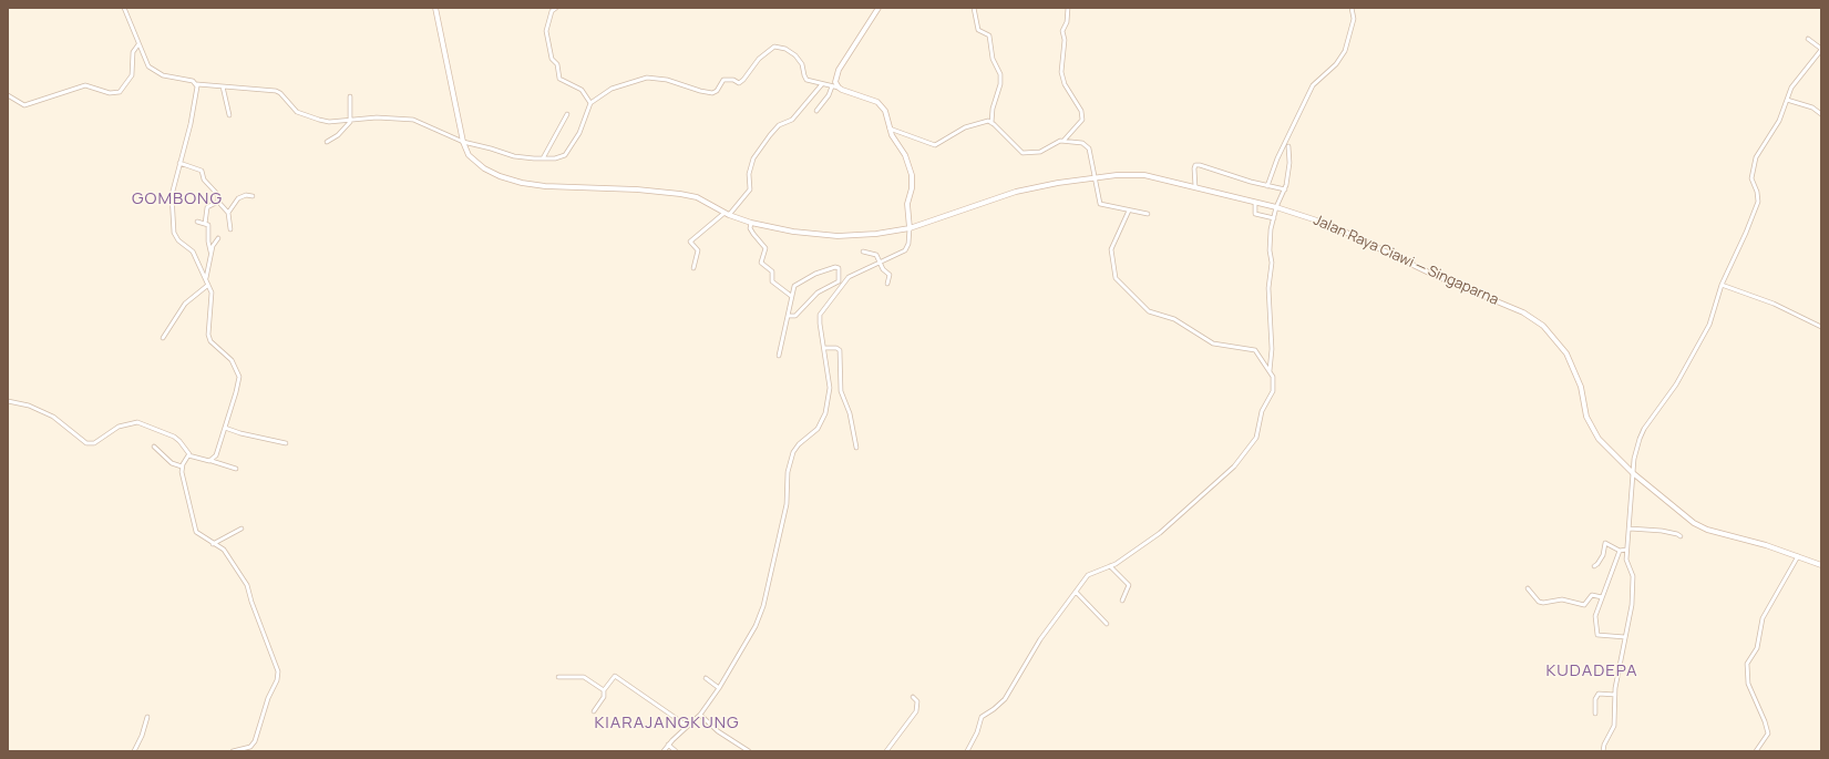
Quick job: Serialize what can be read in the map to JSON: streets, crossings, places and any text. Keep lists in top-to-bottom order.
{
  "streets": {
    "main road": ["Jalan Raya Ciawi — Singaparna"]
  },
  "districts": ["GOMBONG", "KUDADEPA", "KIARAJANGKUNG"]
}
